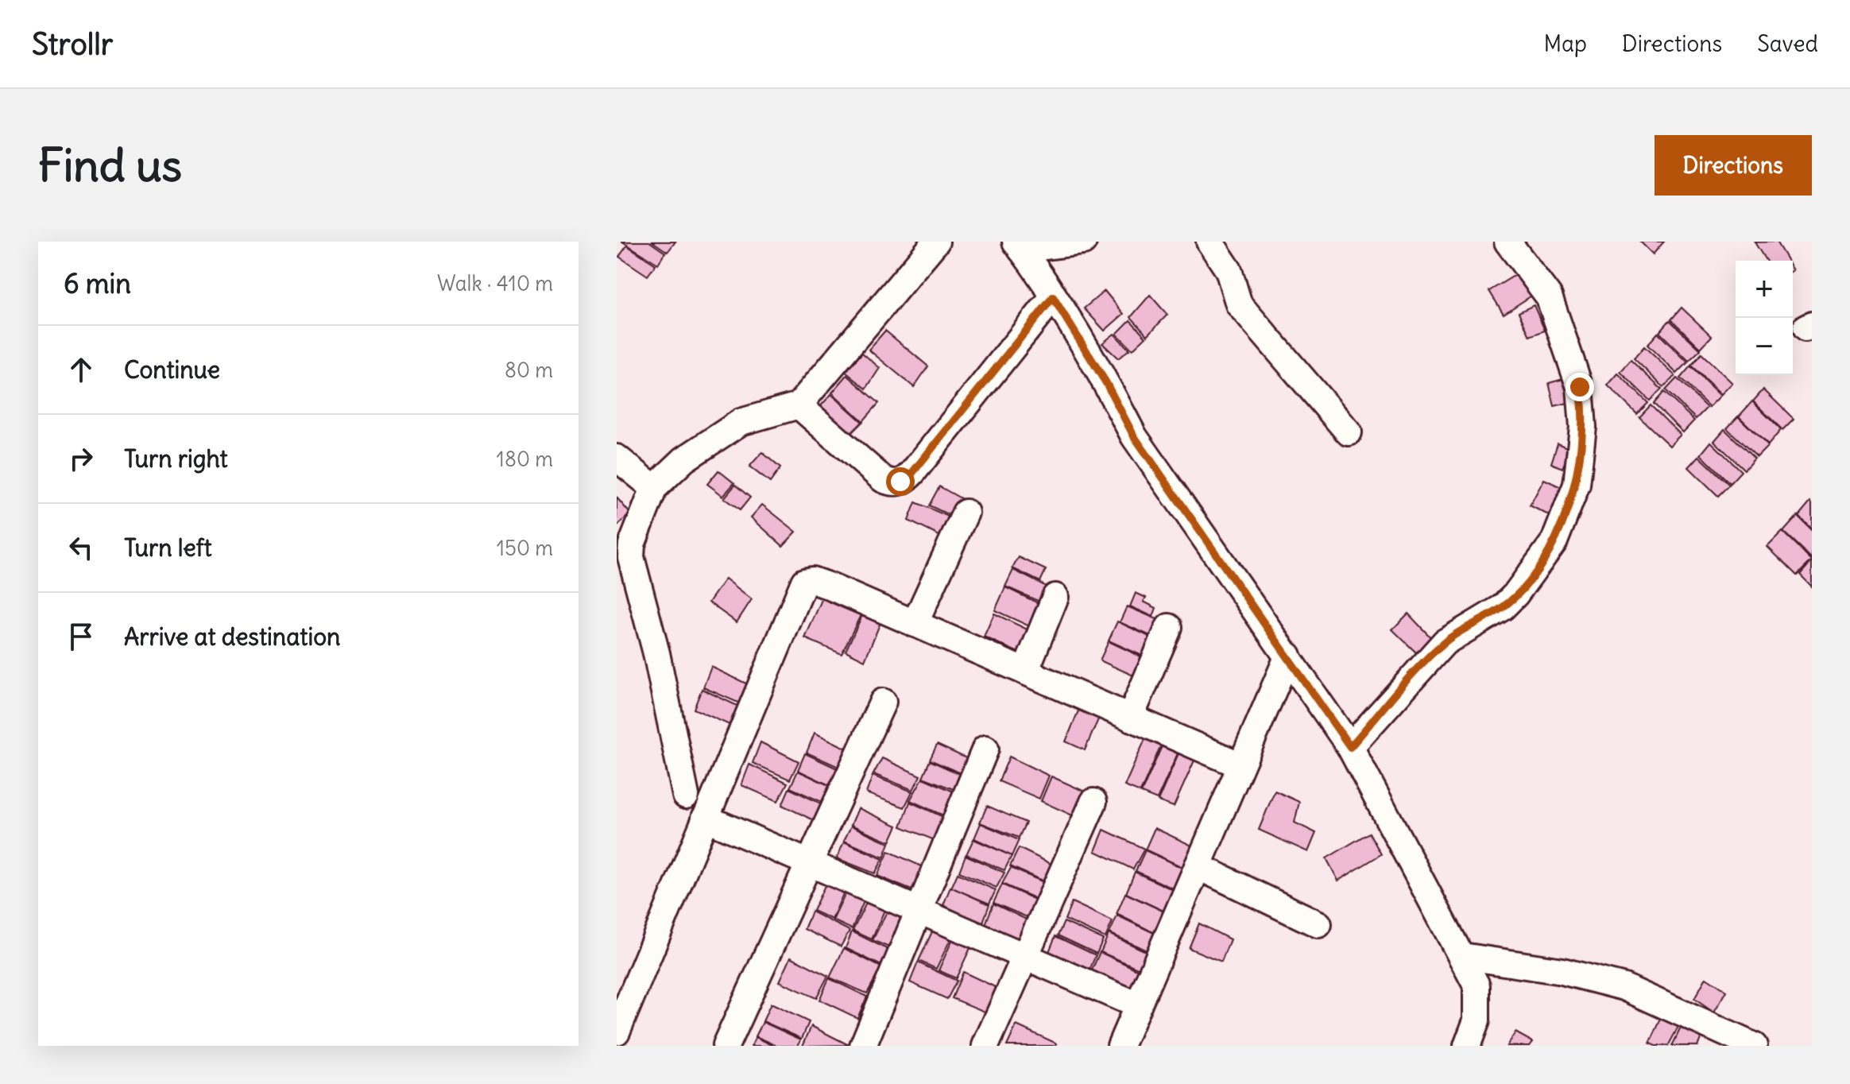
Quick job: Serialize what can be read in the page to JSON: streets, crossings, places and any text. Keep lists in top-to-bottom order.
{
  "page": {
    "header": "Strollr",
    "nav": ["Map", "Directions", "Saved"],
    "buttons": "Directions",
    "title": "Find us",
    "heading": ["6 min", "Walk · 410 m"],
    "map_buttons": ["+", "−"],
    "list": [
      ["Continue", "80 m"],
      ["Turn right", "180 m"],
      ["Turn left", "150 m"],
      "Arrive at destination"
    ]
  }
}
